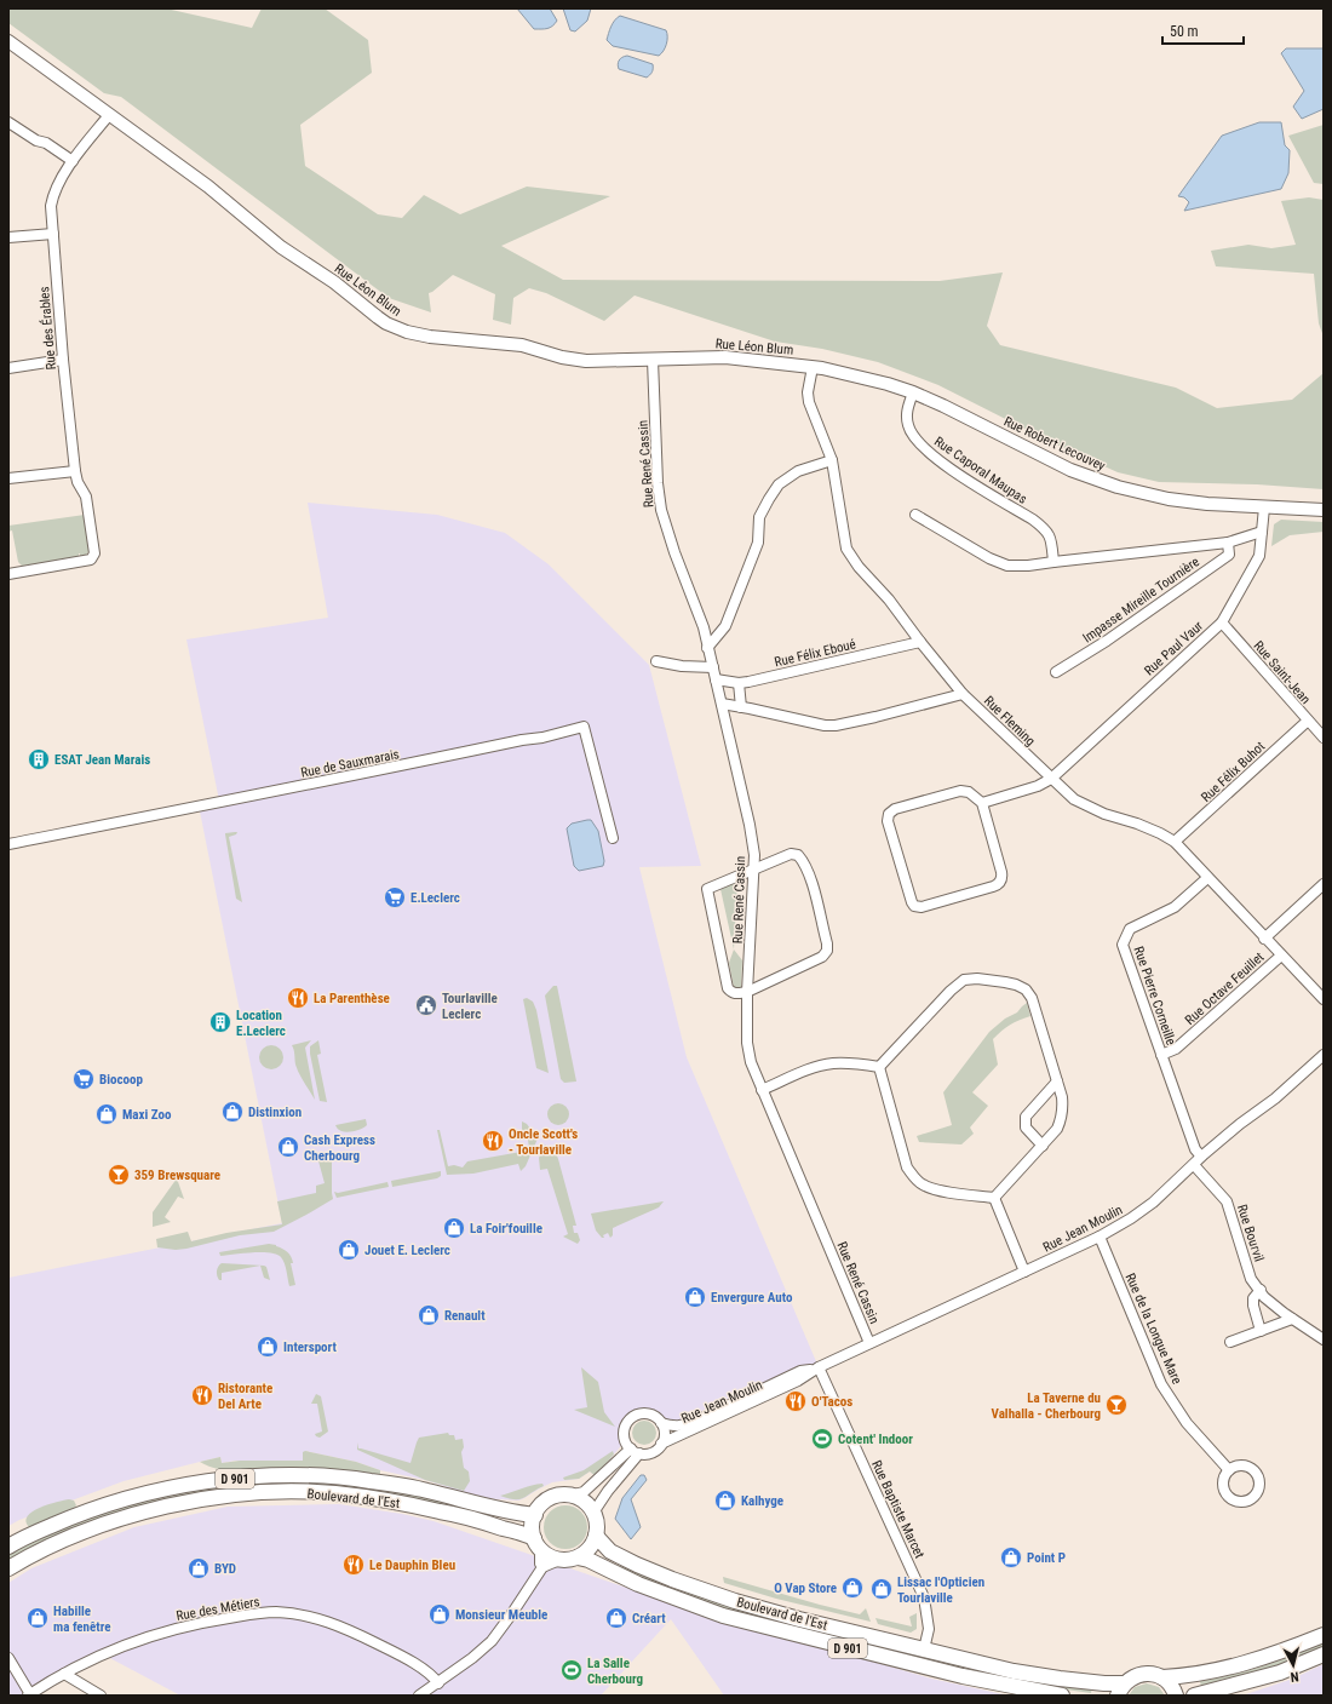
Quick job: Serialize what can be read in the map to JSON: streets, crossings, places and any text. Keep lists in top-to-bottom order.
{
  "streets": {
    "main road": ["D 901", "Boulevard de l'Est"],
    "street": [
      "Rue Léon Blum",
      "Rue des Érables",
      "Rue Robert Lecouvey",
      "Rue René Cassin",
      "Rue Caporal Maupas",
      "Impasse Mireille Tournière",
      "Rue Paul Vaur",
      "Rue Félix Eboué",
      "Rue Saint-Jean",
      "Rue Fleming",
      "Rue de Sauxmarais",
      "Rue Félix Buhot",
      "Rue Octave Feuillet",
      "Rue Pierre Corneille",
      "Rue Jean Moulin",
      "Rue Bourvil",
      "Rue de la Longue Mare",
      "Rue Baptiste Marcet",
      "Rue des Métiers"
    ]
  },
  "crossings": [
    ["Rue Léon Blum", "Rue des Érables"],
    ["Rue Léon Blum", "Rue Robert Lecouvey"],
    ["Rue Léon Blum", "Rue René Cassin"],
    ["Rue Léon Blum", "Rue Fleming"],
    ["Rue Robert Lecouvey", "Rue Caporal Maupas"],
    ["Rue Robert Lecouvey", "Rue Paul Vaur"],
    ["Rue Robert Lecouvey", "Rue Fleming"],
    ["Rue René Cassin", "Rue Félix Eboué"],
    ["Rue René Cassin", "Rue Jean Moulin"],
    ["Rue Paul Vaur", "Rue Saint-Jean"],
    ["Rue Paul Vaur", "Rue Fleming"],
    ["Rue Félix Eboué", "Rue Fleming"],
    ["Rue Saint-Jean", "Rue Félix Buhot"],
    ["Rue Fleming", "Rue Félix Buhot"],
    ["Rue Fleming", "Rue Octave Feuillet"],
    ["Rue Fleming", "Rue Pierre Corneille"],
    ["Rue Octave Feuillet", "Rue Pierre Corneille"],
    ["Rue Pierre Corneille", "Rue Jean Moulin"],
    ["Rue Jean Moulin", "Rue Bourvil"],
    ["Rue Jean Moulin", "Rue de la Longue Mare"],
    ["Rue Jean Moulin", "Boulevard de l'Est"],
    ["Rue Jean Moulin", "Rue Baptiste Marcet"],
    ["Boulevard de l'Est", "Rue Baptiste Marcet"]
  ],
  "places": {
    "building": ["ESAT Jean Marais", "Location E.Leclerc"],
    "supermarket": ["E.Leclerc", "Biocoop"],
    "restaurant": [
      "La Parenthèse",
      "Oncle Scott's - Tourlaville",
      "Ristorante Del Arte",
      "O'Tacos",
      "Le Dauphin Bleu"
    ],
    "public building": ["Tourlaville Leclerc"],
    "shop": [
      "Distinxion",
      "Maxi Zoo",
      "Cash Express Cherbourg",
      "La Foir'fouille",
      "Jouet E. Leclerc",
      "Envergure Auto",
      "Renault",
      "Intersport",
      "Kalhyge",
      "Point P",
      "BYD",
      "O Vap Store",
      "Lissac l'Opticien Tourlaville",
      "Monsieur Meuble",
      "Habille ma fenêtre",
      "Créart"
    ],
    "bar": ["359 Brewsquare", "La Taverne du Valhalla - Cherbourg"],
    "sports": ["Cotent' Indoor", "La Salle Cherbourg"]
  },
  "scale_bar": "50 m",
  "north": "bottom"
}
